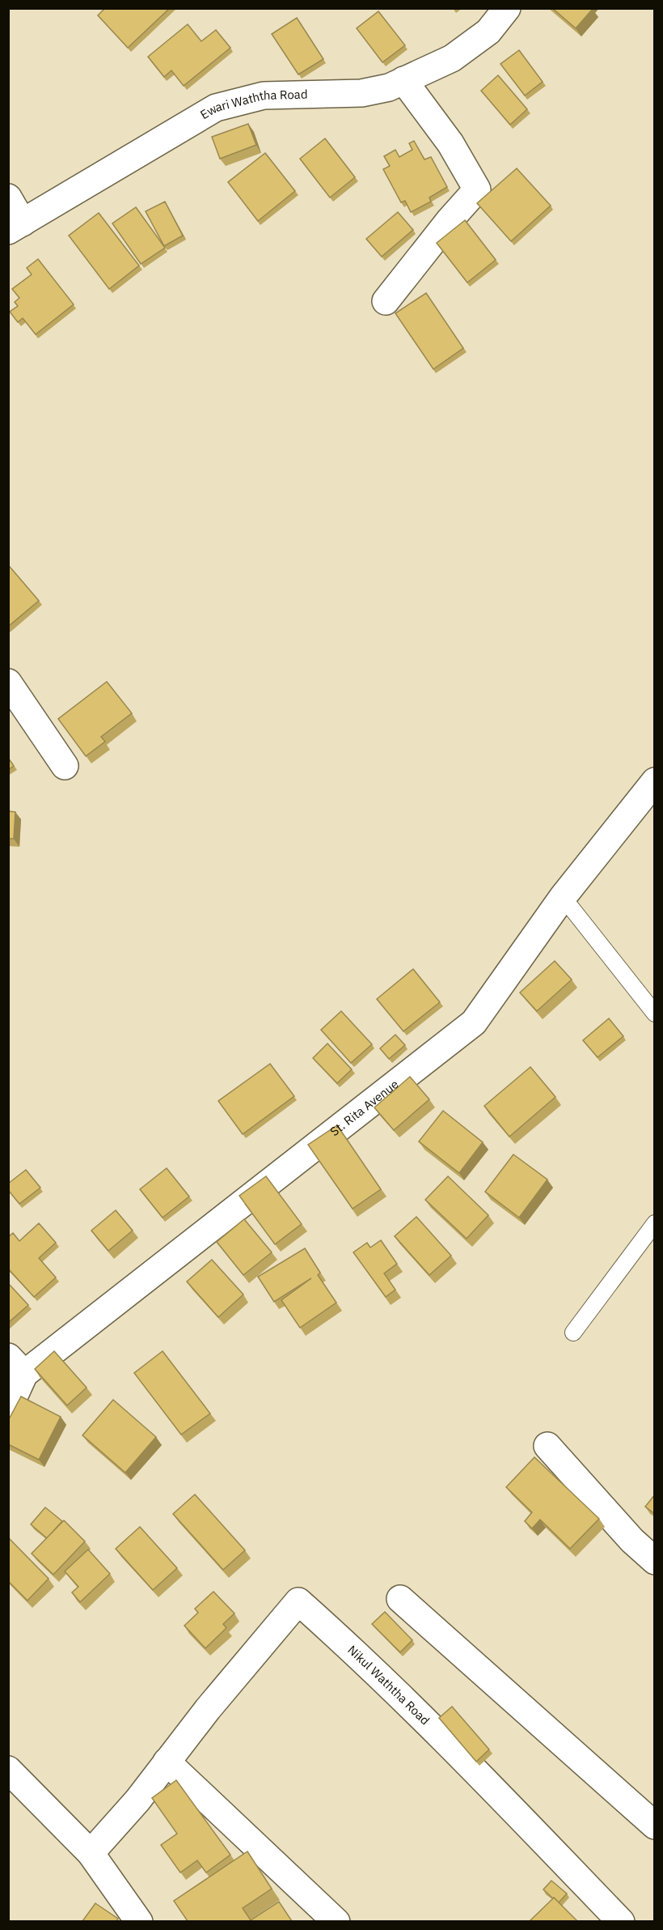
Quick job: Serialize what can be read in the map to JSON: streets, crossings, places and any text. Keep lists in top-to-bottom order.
{
  "streets": {
    "street": ["Ewari Waththa Road", "St. Rita Avenue", "Nikul Waththa Road"]
  }
}
